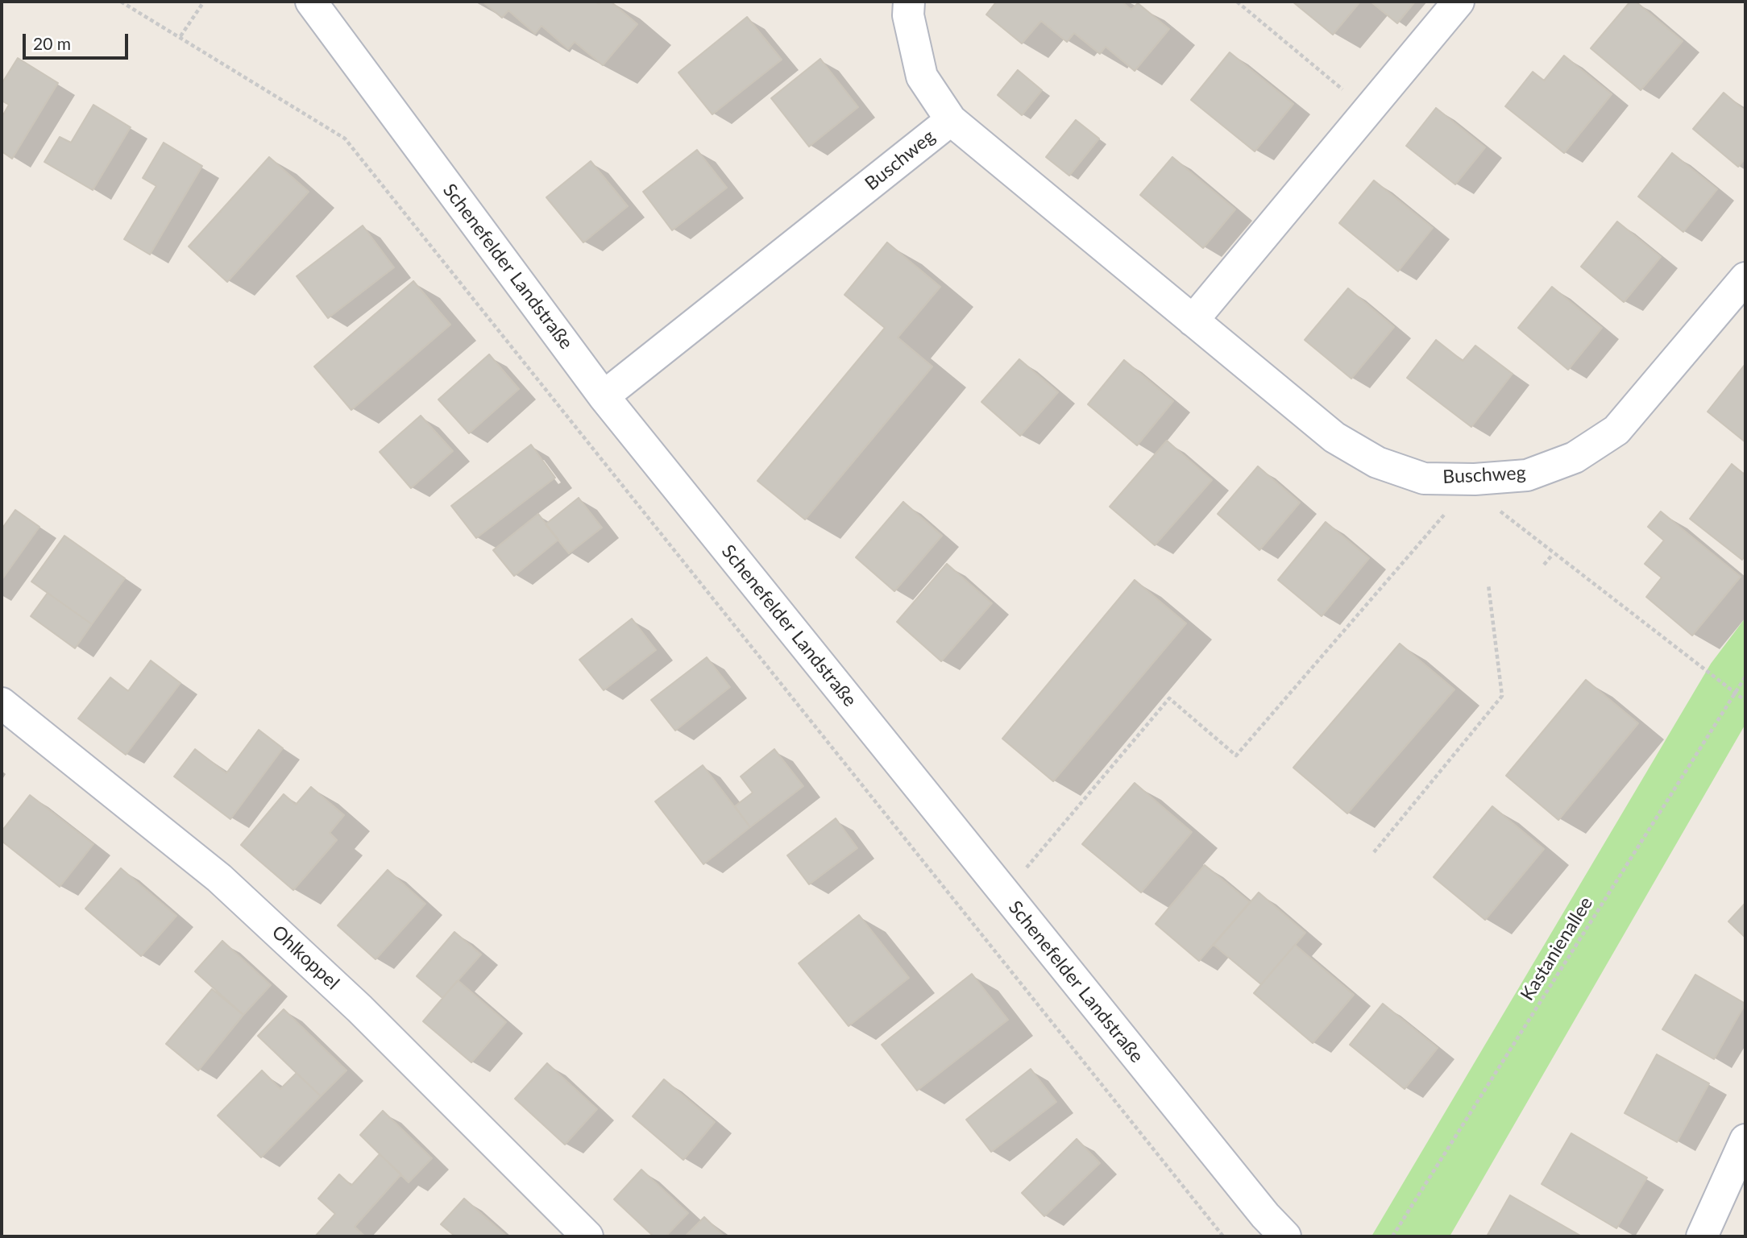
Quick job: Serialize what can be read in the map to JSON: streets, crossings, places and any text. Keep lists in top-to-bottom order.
{
  "streets": {
    "street": ["Buschweg", "Schenefelder Landstraße", "Ohlkoppel"],
    "path": ["Kastanienallee"]
  },
  "crossings": [
    ["Buschweg", "Schenefelder Landstraße"]
  ],
  "scale_bar": "20 m"
}
